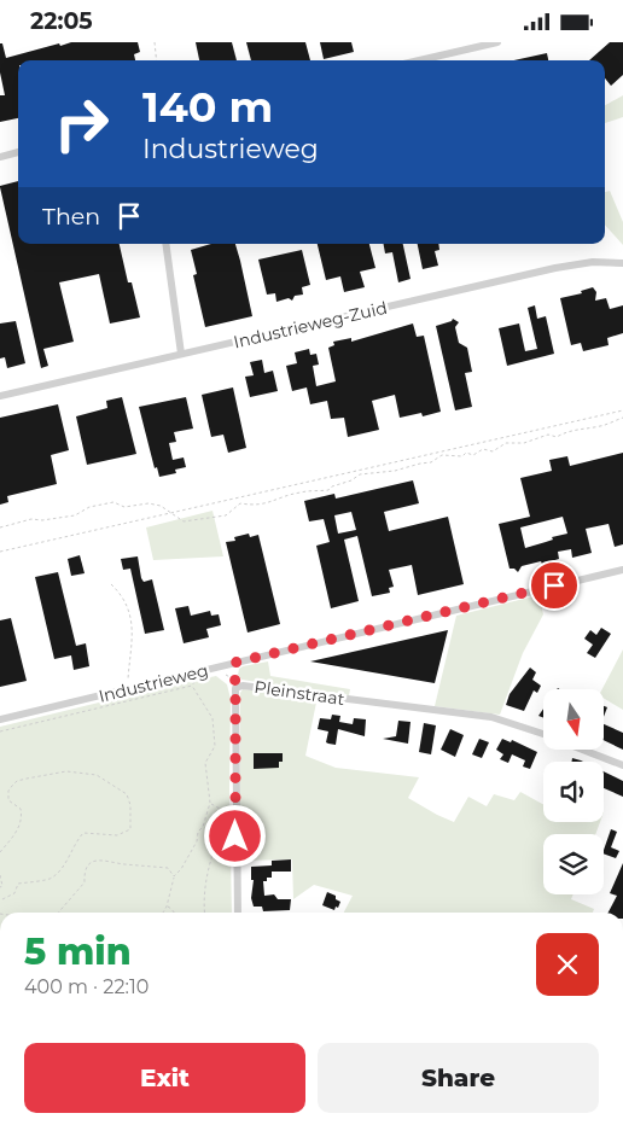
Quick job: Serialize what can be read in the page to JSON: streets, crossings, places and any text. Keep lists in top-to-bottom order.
{
  "streets": {
    "street": ["Industrieweg-Zuid", "Industrieweg", "Pleinstraat"]
  },
  "north": "bottom",
  "page": {
    "status": "22:05",
    "turn": ["140 m", "Industrieweg"],
    "then": "Then",
    "heading": ["5 min", "400 m · 22:10"],
    "buttons": ["Exit", "Share"]
  }
}
